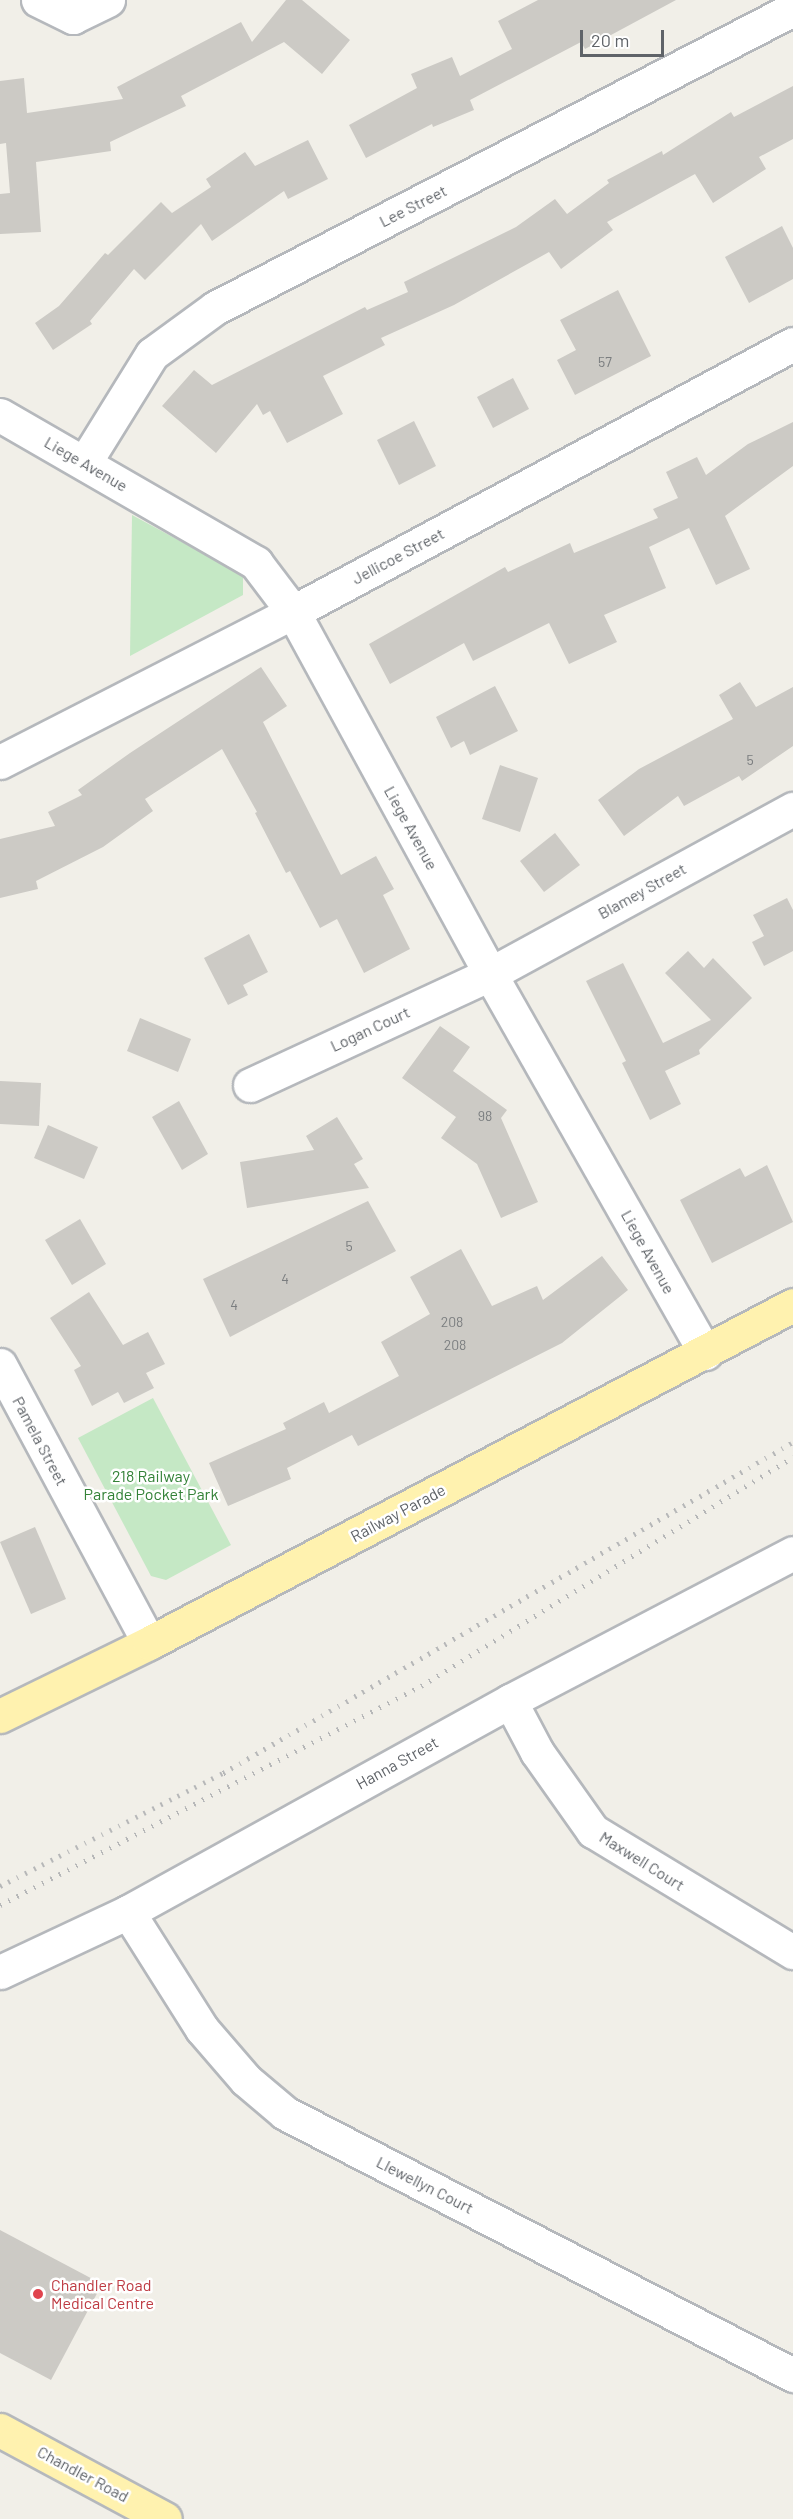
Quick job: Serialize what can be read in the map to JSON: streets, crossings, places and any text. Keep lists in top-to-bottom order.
{
  "streets": {
    "main road": ["Railway Parade", "Chandler Road"],
    "street": [
      "Lee Street",
      "Liege Avenue",
      "Jellicoe Street",
      "Blamey Street",
      "Logan Court",
      "Pamela Street",
      "Hanna Street",
      "Maxwell Court",
      "Llewellyn Court"
    ]
  },
  "crossings": [
    ["Lee Street", "Liege Avenue"],
    ["Liege Avenue", "Jellicoe Street"],
    ["Liege Avenue", "Blamey Street"],
    ["Liege Avenue", "Logan Court"],
    ["Liege Avenue", "Railway Parade"],
    ["Blamey Street", "Logan Court"],
    ["Pamela Street", "Railway Parade"],
    ["Hanna Street", "Maxwell Court"],
    ["Hanna Street", "Llewellyn Court"]
  ],
  "parks": ["218 Railway Parade Pocket Park"],
  "places": ["Chandler Road Medical Centre"],
  "house_numbers": [
    "57",
    "5",
    "98",
    "5",
    "4",
    "4",
    "208",
    "208"
  ],
  "scale_bar": "20 m"
}
